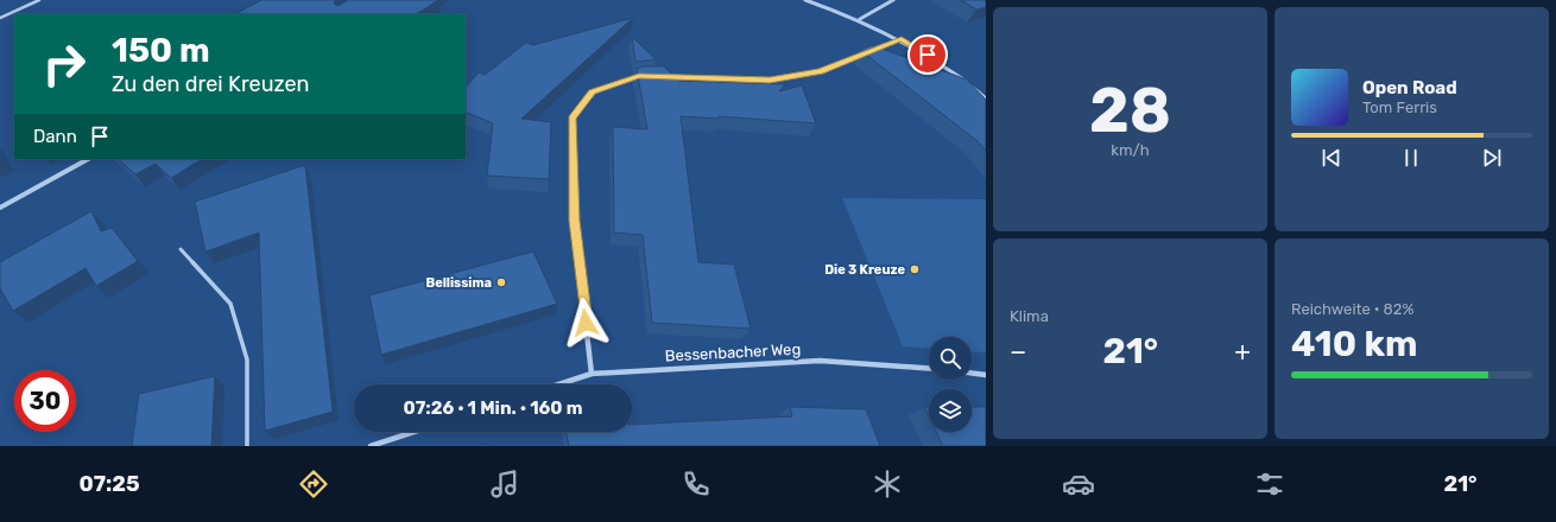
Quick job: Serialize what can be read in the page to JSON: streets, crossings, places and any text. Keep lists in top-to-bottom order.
{
  "streets": {
    "street": ["Bessenbacher Weg"]
  },
  "places": ["Die 3 Kreuze", "Bellissima"],
  "page": {
    "tile": [
      ["28", "km/h"],
      "Klima",
      ["Reichweite · 82%", "410 km"]
    ],
    "turn": ["150 m", "Zu den drei Kreuzen"],
    "song": ["Open Road", "Tom Ferris"],
    "then": "Dann",
    "heat": ["−", "21°", "+"],
    "limit": "30",
    "trip": "07:26 · 1 Min. · 160 m",
    "tabs": ["07:25", "21°"]
  }
}
